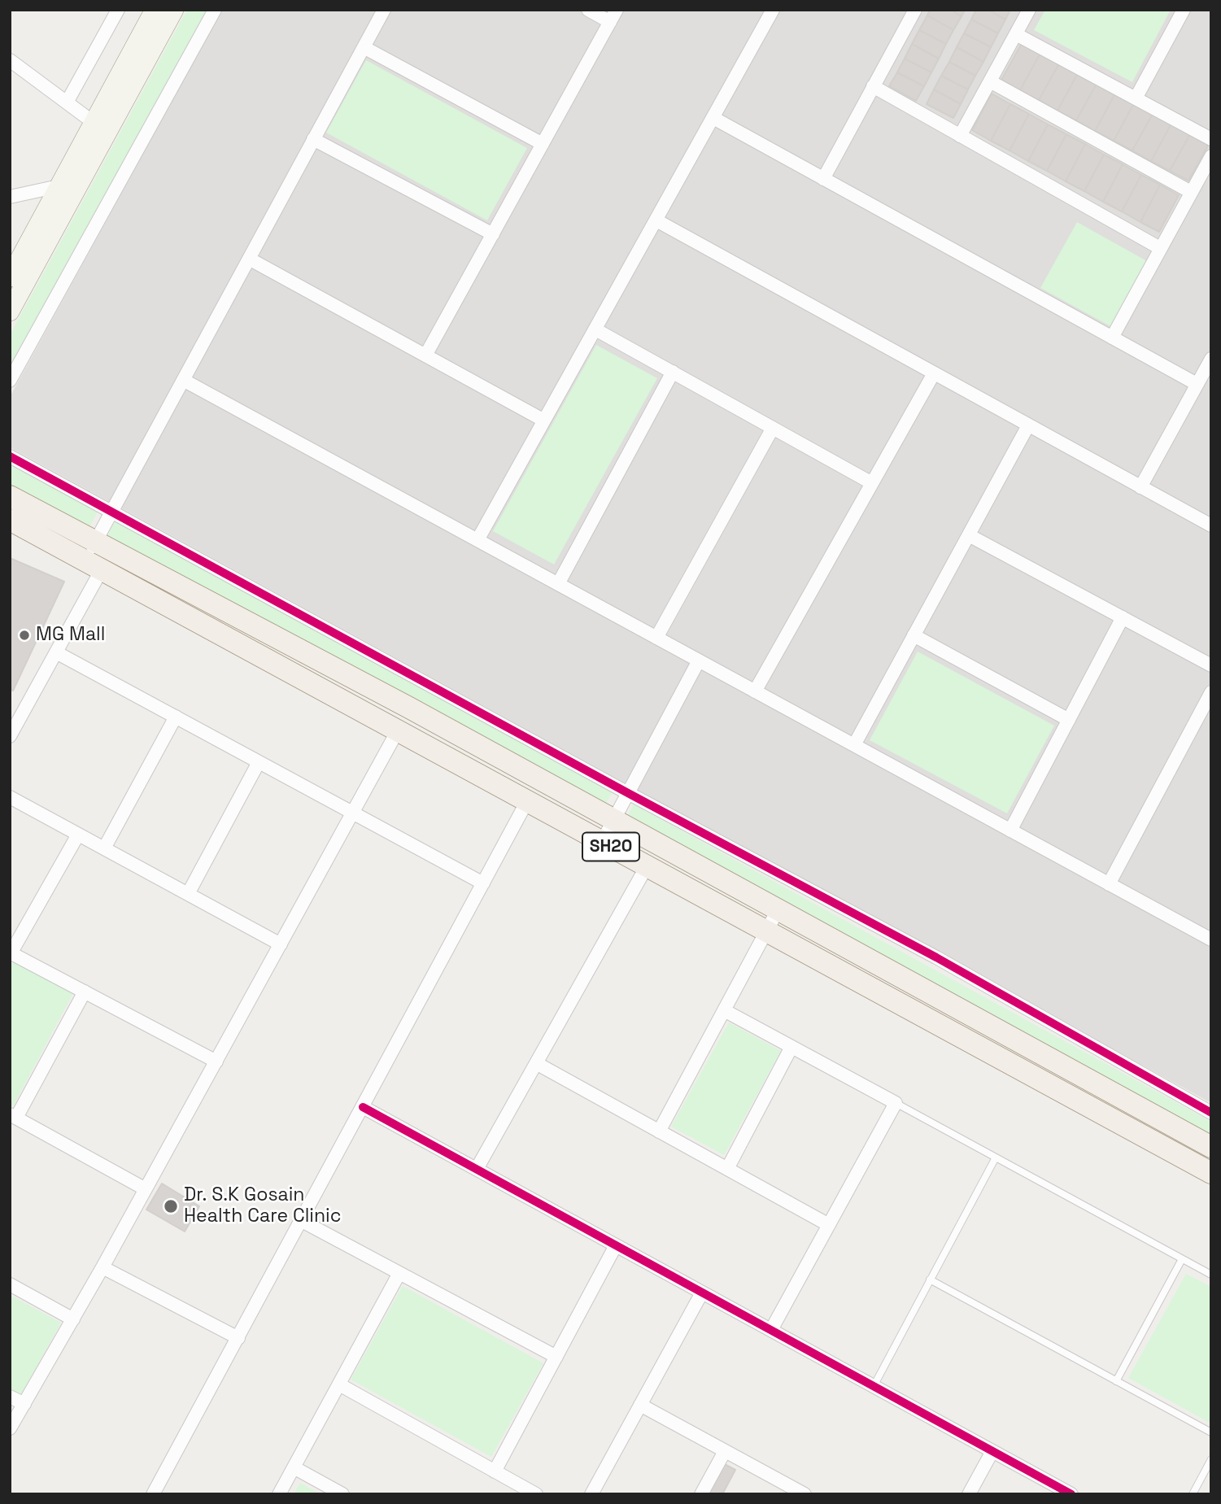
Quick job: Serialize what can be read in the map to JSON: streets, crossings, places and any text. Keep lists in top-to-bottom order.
{
  "streets": {
    "main road": ["SH20"]
  },
  "places": ["MG Mall", "Dr. S.K Gosain Health Care Clinic"]
}
